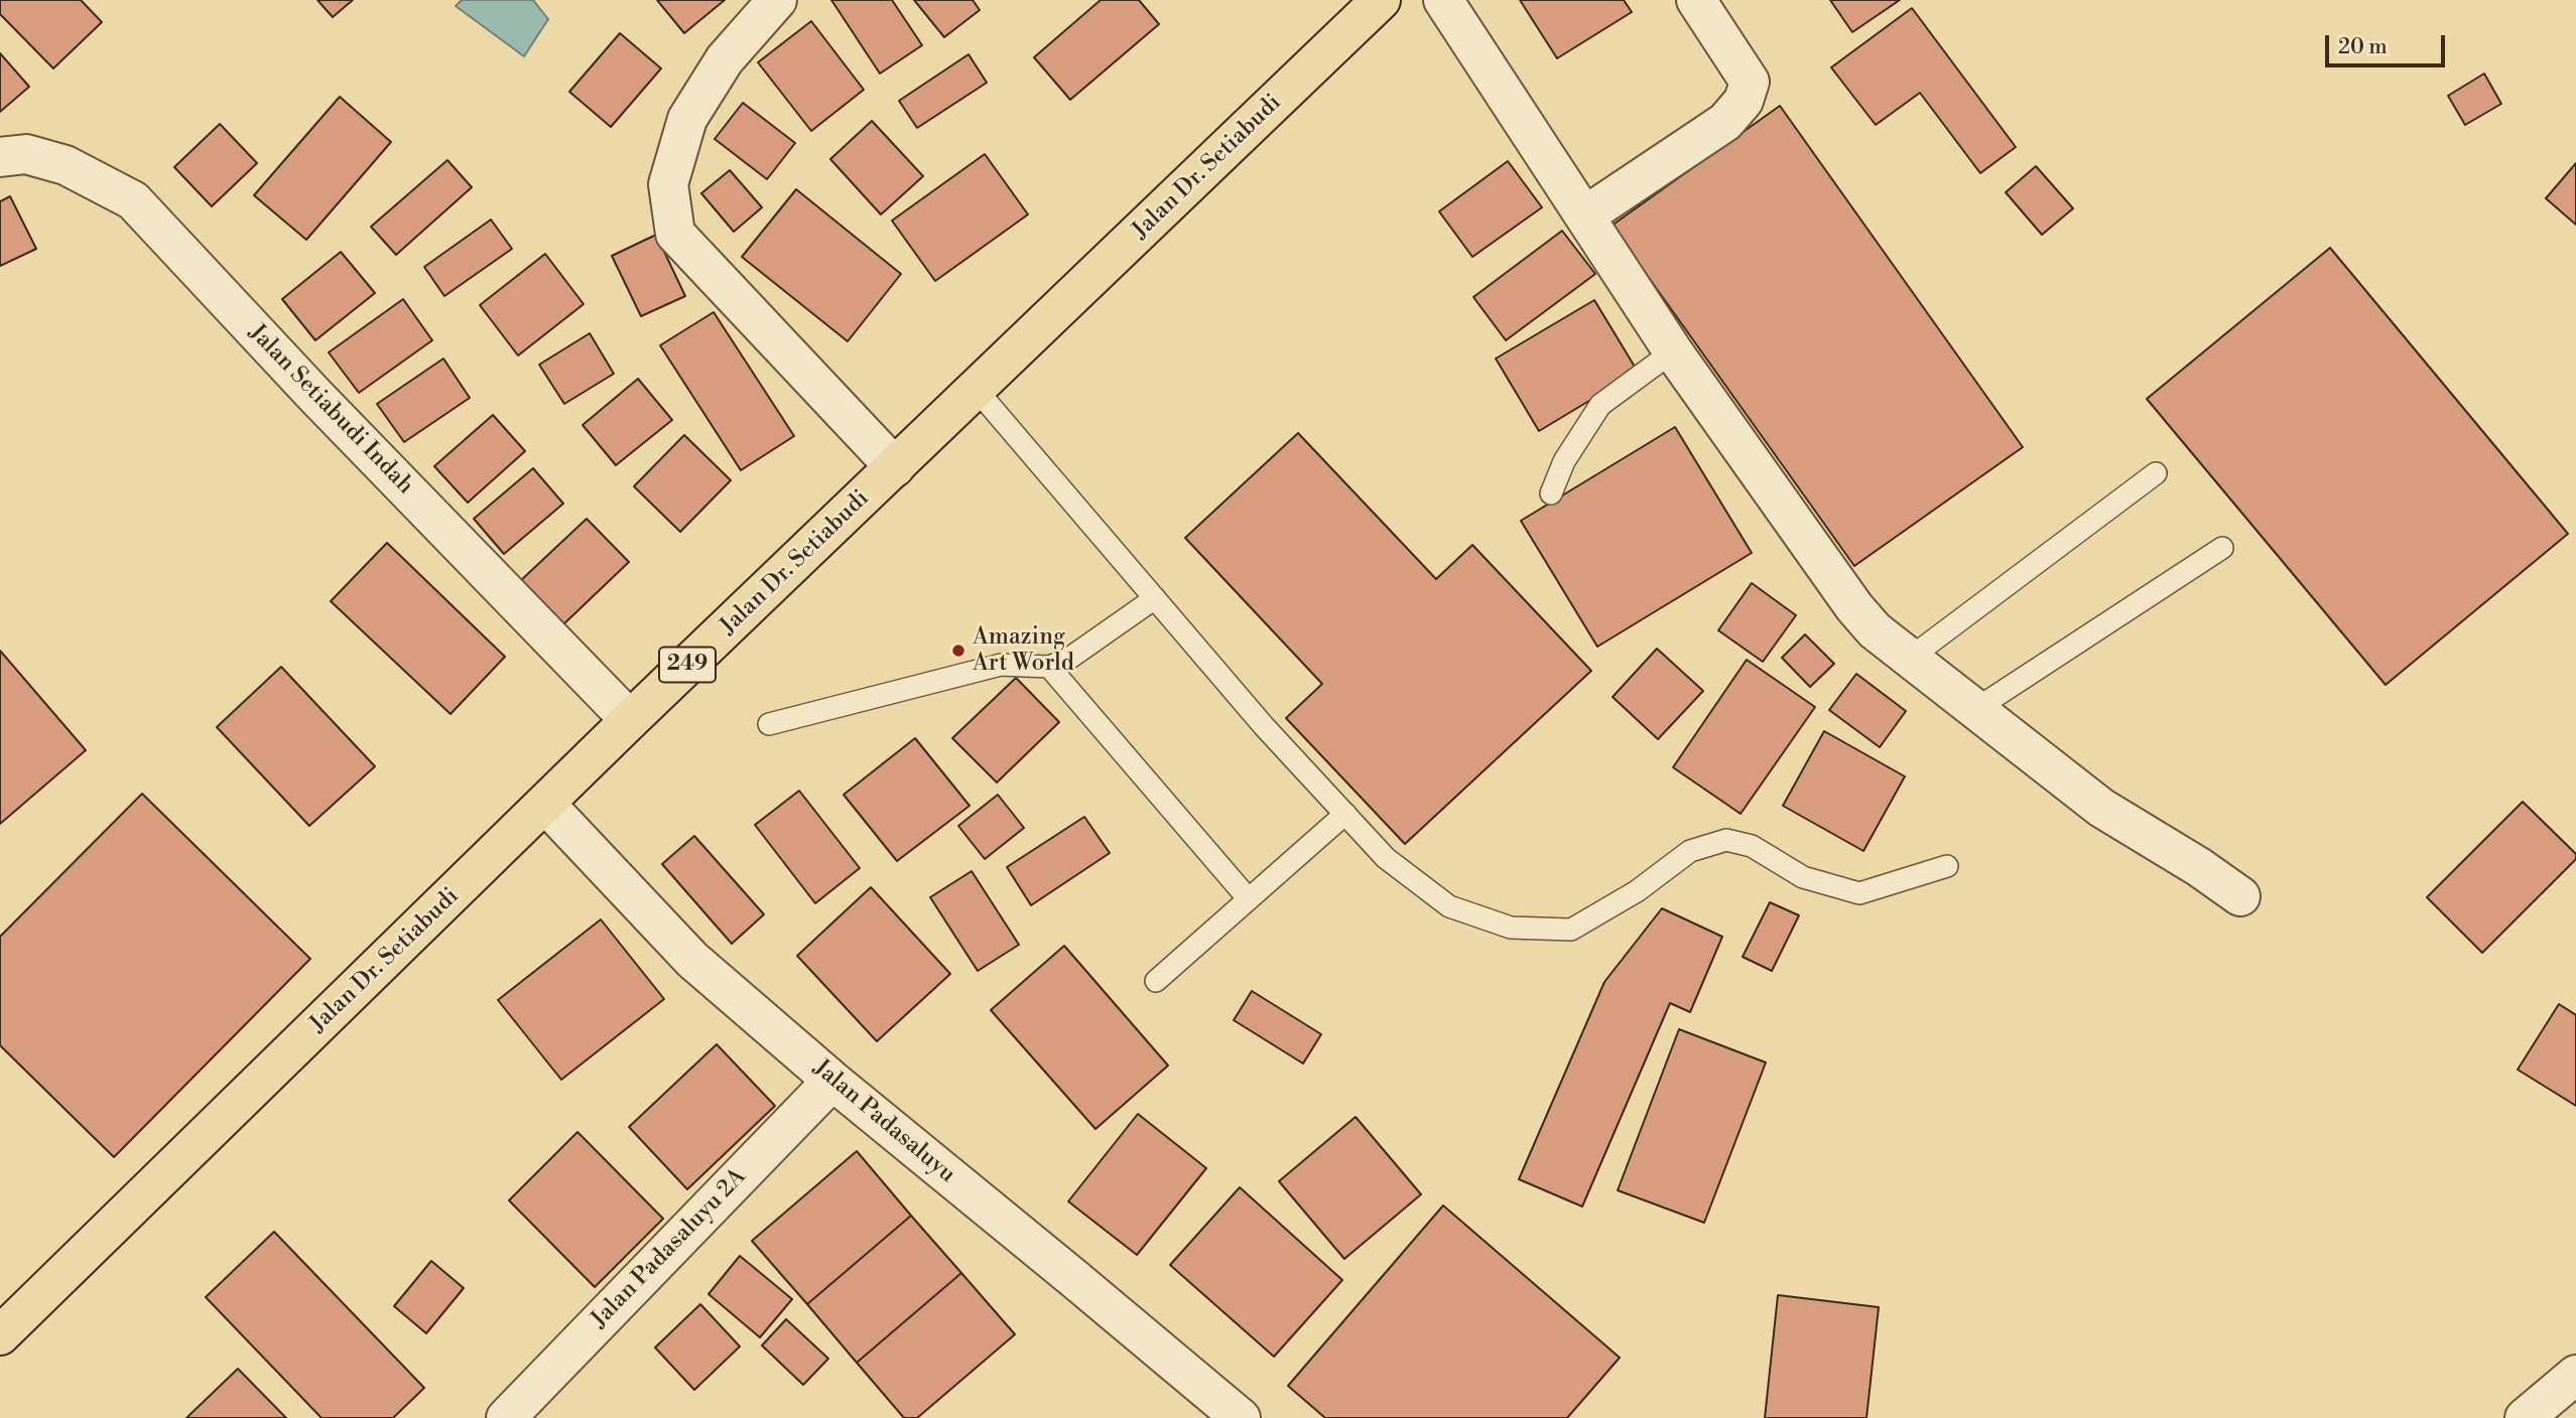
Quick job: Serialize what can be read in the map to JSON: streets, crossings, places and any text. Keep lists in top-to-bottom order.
{
  "streets": {
    "main road": ["Jalan Dr. Setiabudi", "249"],
    "street": ["Jalan Setiabudi Indah", "Jalan Padasaluyu", "Jalan Padasaluyu 2A"]
  },
  "crossings": [
    ["Jalan Dr. Setiabudi", "Jalan Setiabudi Indah"],
    ["Jalan Dr. Setiabudi", "Jalan Padasaluyu"],
    ["Jalan Padasaluyu", "Jalan Padasaluyu 2A"]
  ],
  "places": ["Amazing Art World"],
  "scale_bar": "20 m"
}
